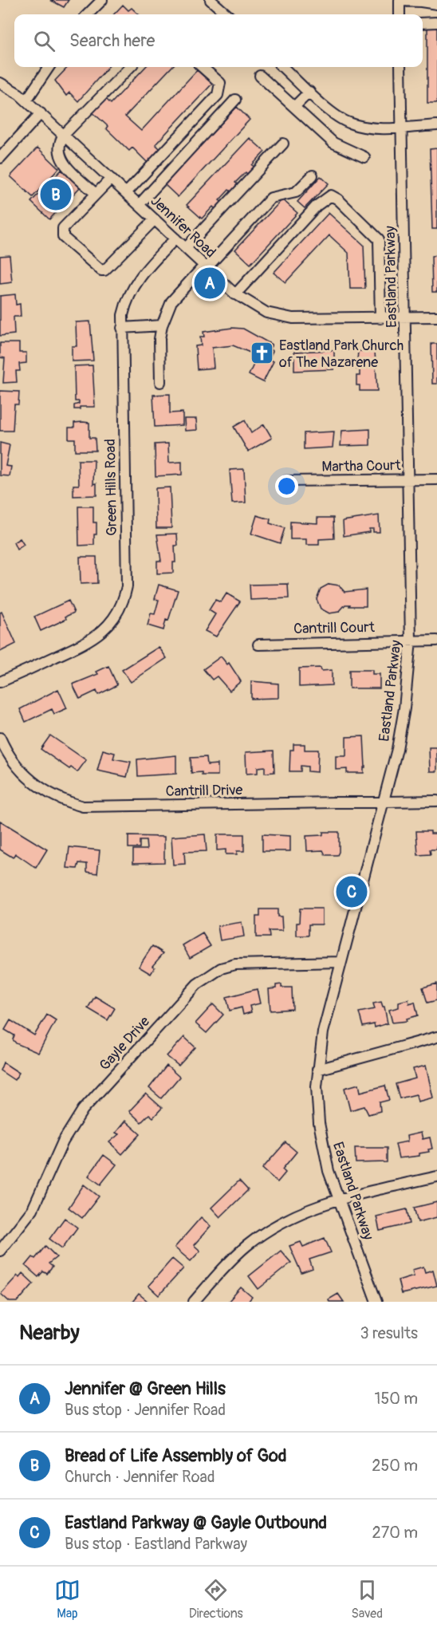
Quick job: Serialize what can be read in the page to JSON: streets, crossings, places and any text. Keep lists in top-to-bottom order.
{
  "streets": {
    "street": [
      "Jennifer Road",
      "Eastland Parkway",
      "Martha Court",
      "Green Hills Road",
      "Cantrill Court",
      "Cantrill Drive",
      "Gayle Drive"
    ]
  },
  "crossings": [
    ["Jennifer Road", "Eastland Parkway"],
    ["Jennifer Road", "Green Hills Road"],
    ["Eastland Parkway", "Martha Court"],
    ["Eastland Parkway", "Cantrill Court"],
    ["Eastland Parkway", "Cantrill Drive"],
    ["Eastland Parkway", "Gayle Drive"]
  ],
  "places": {
    "church": ["Eastland Park Church of The Nazarene"]
  },
  "page": {
    "search": "Search here",
    "pins": ["B", "A", "C"],
    "heading": ["Nearby", "3 results"],
    "list": [
      {
        "mark": "A",
        "name": "Jennifer @ Green Hills",
        "note": "Bus stop · Jennifer Road",
        "value": "150 m"
      },
      {
        "mark": "B",
        "name": "Bread of Life Assembly of God",
        "note": "Church · Jennifer Road",
        "value": "250 m"
      },
      {
        "mark": "C",
        "name": "Eastland Parkway @ Gayle Outbound",
        "note": "Bus stop · Eastland Parkway",
        "value": "270 m"
      }
    ],
    "nav": ["Map", "Directions", "Saved"]
  }
}
